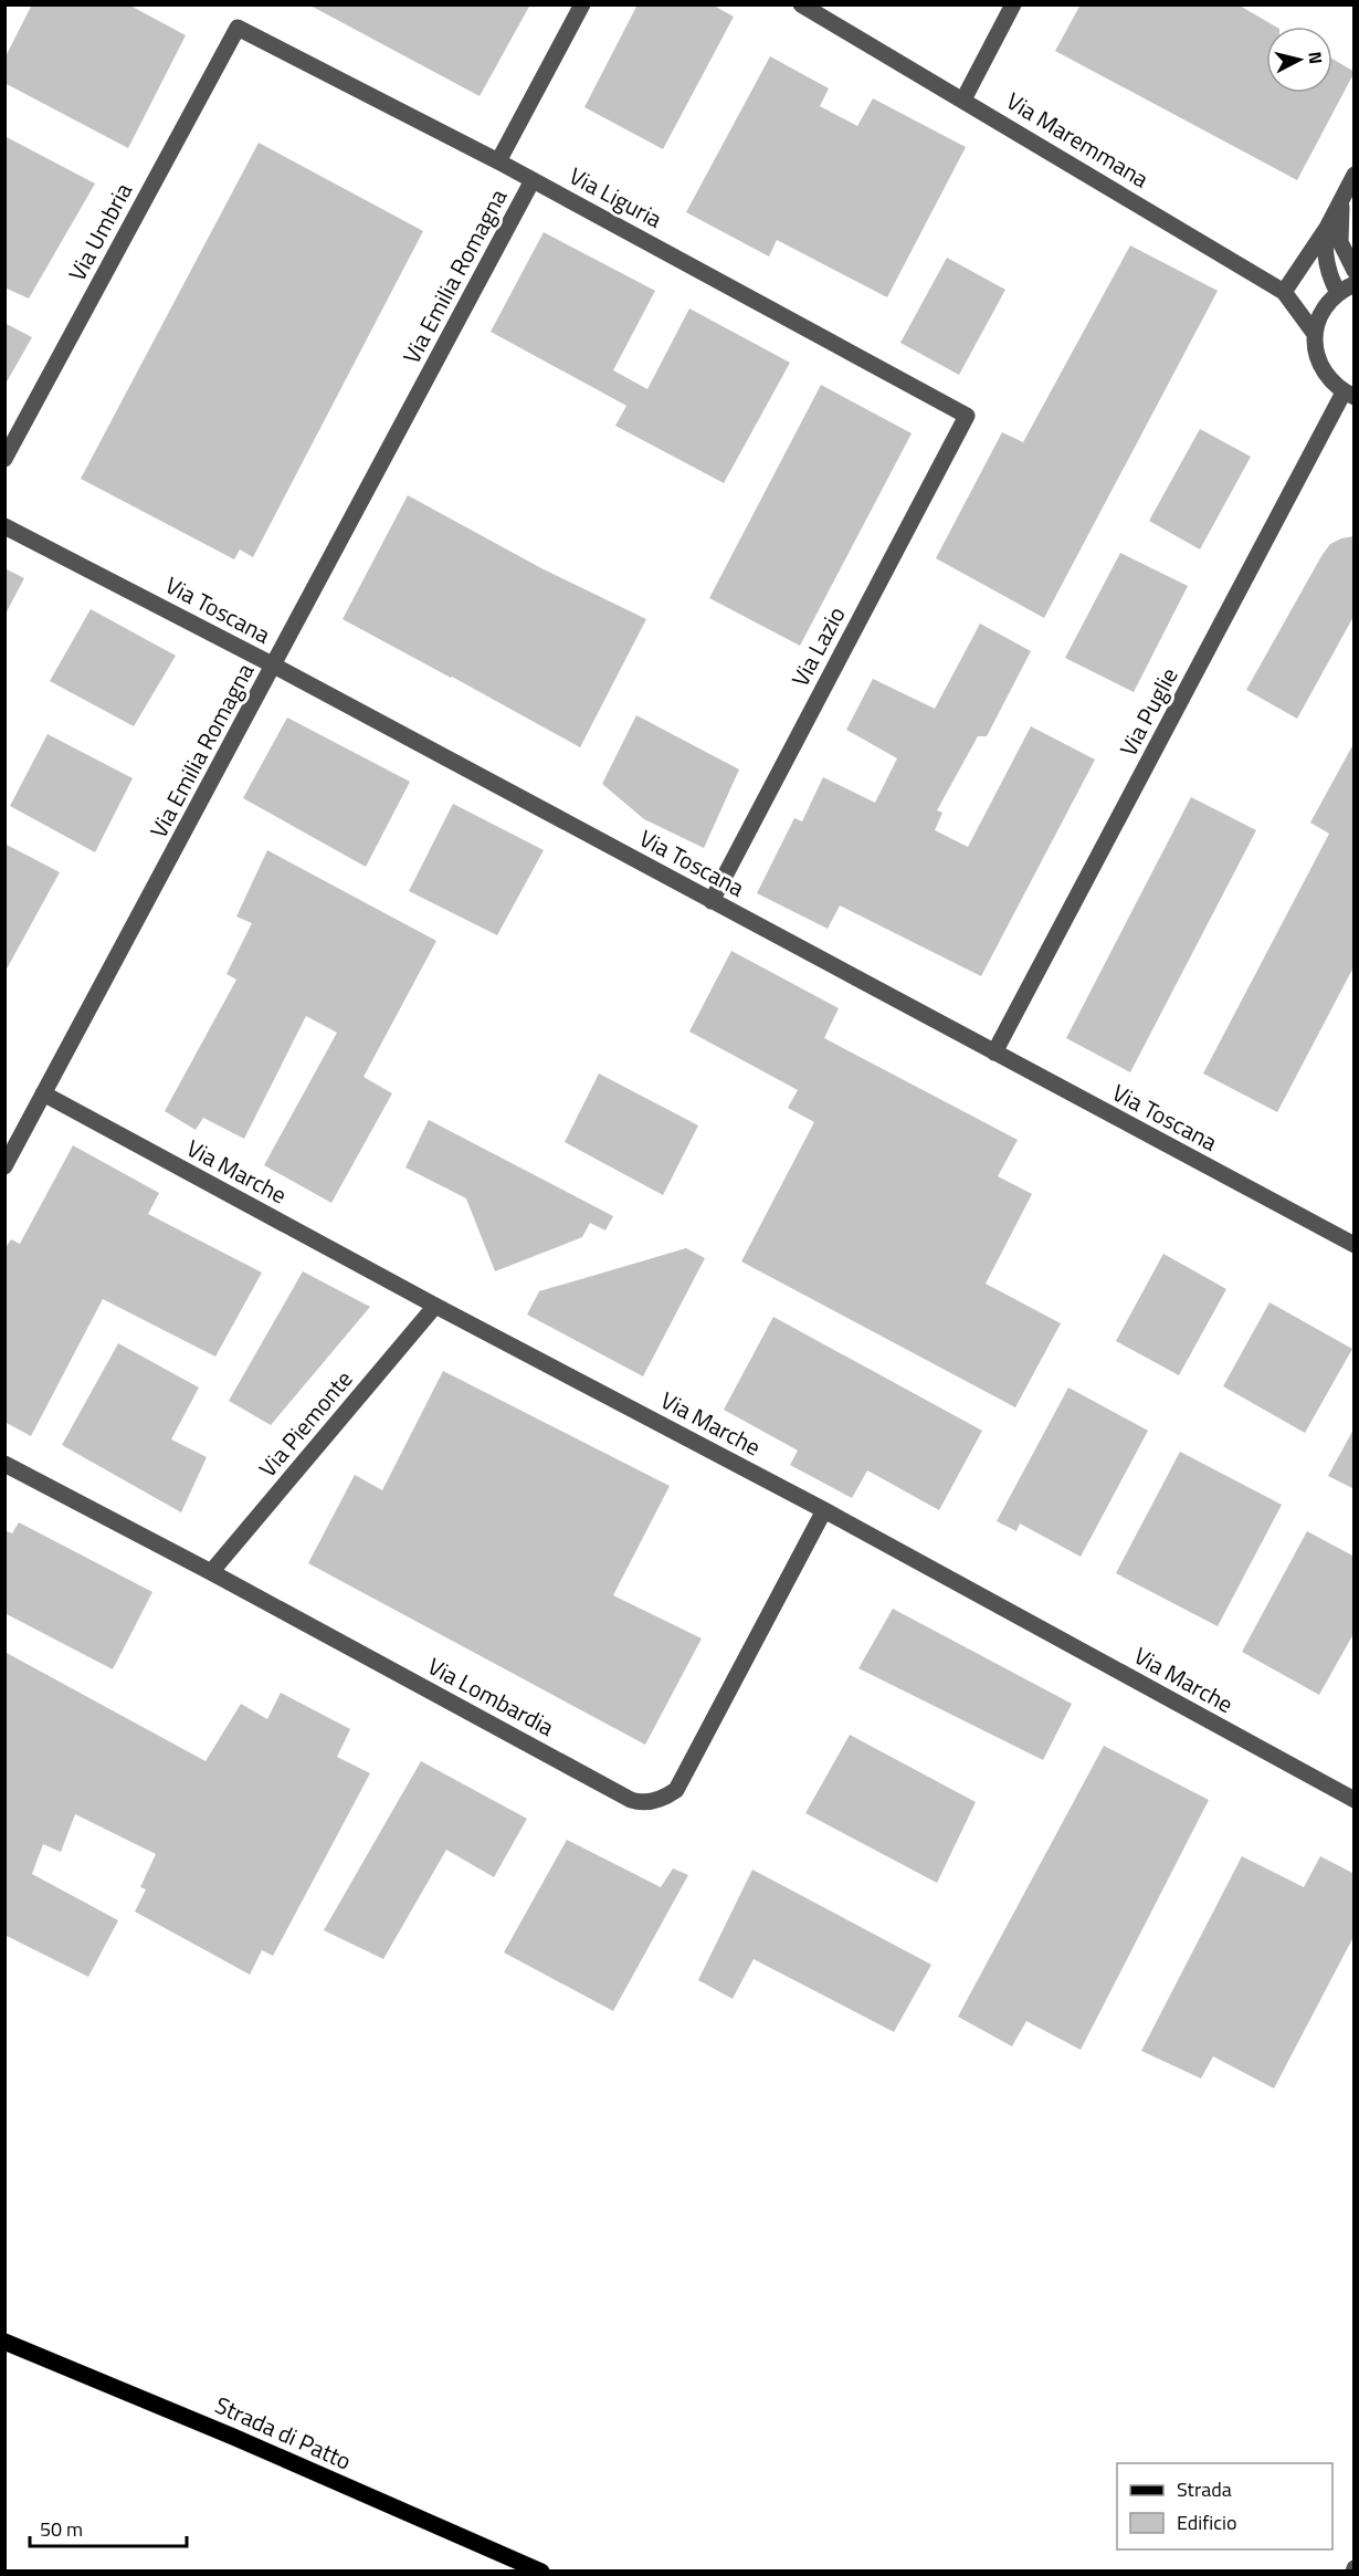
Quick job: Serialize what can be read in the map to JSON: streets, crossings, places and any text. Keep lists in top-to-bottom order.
{
  "streets": {
    "main road": ["Strada di Patto"],
    "street": [
      "Via Maremmana",
      "Via Liguria",
      "Via Umbria",
      "Via Emilia Romagna",
      "Via Toscana",
      "Via Lazio",
      "Via Puglie",
      "Via Marche",
      "Via Piemonte",
      "Via Lombardia"
    ]
  },
  "crossings": [
    ["Via Liguria", "Via Umbria"],
    ["Via Liguria", "Via Emilia Romagna"],
    ["Via Liguria", "Via Lazio"],
    ["Via Emilia Romagna", "Via Toscana"],
    ["Via Emilia Romagna", "Via Marche"],
    ["Via Toscana", "Via Lazio"],
    ["Via Toscana", "Via Puglie"],
    ["Via Marche", "Via Piemonte"],
    ["Via Marche", "Via Lombardia"],
    ["Via Piemonte", "Via Lombardia"]
  ],
  "legend": ["Strada", "Edificio"],
  "scale_bar": "50 m",
  "north": "right"
}
